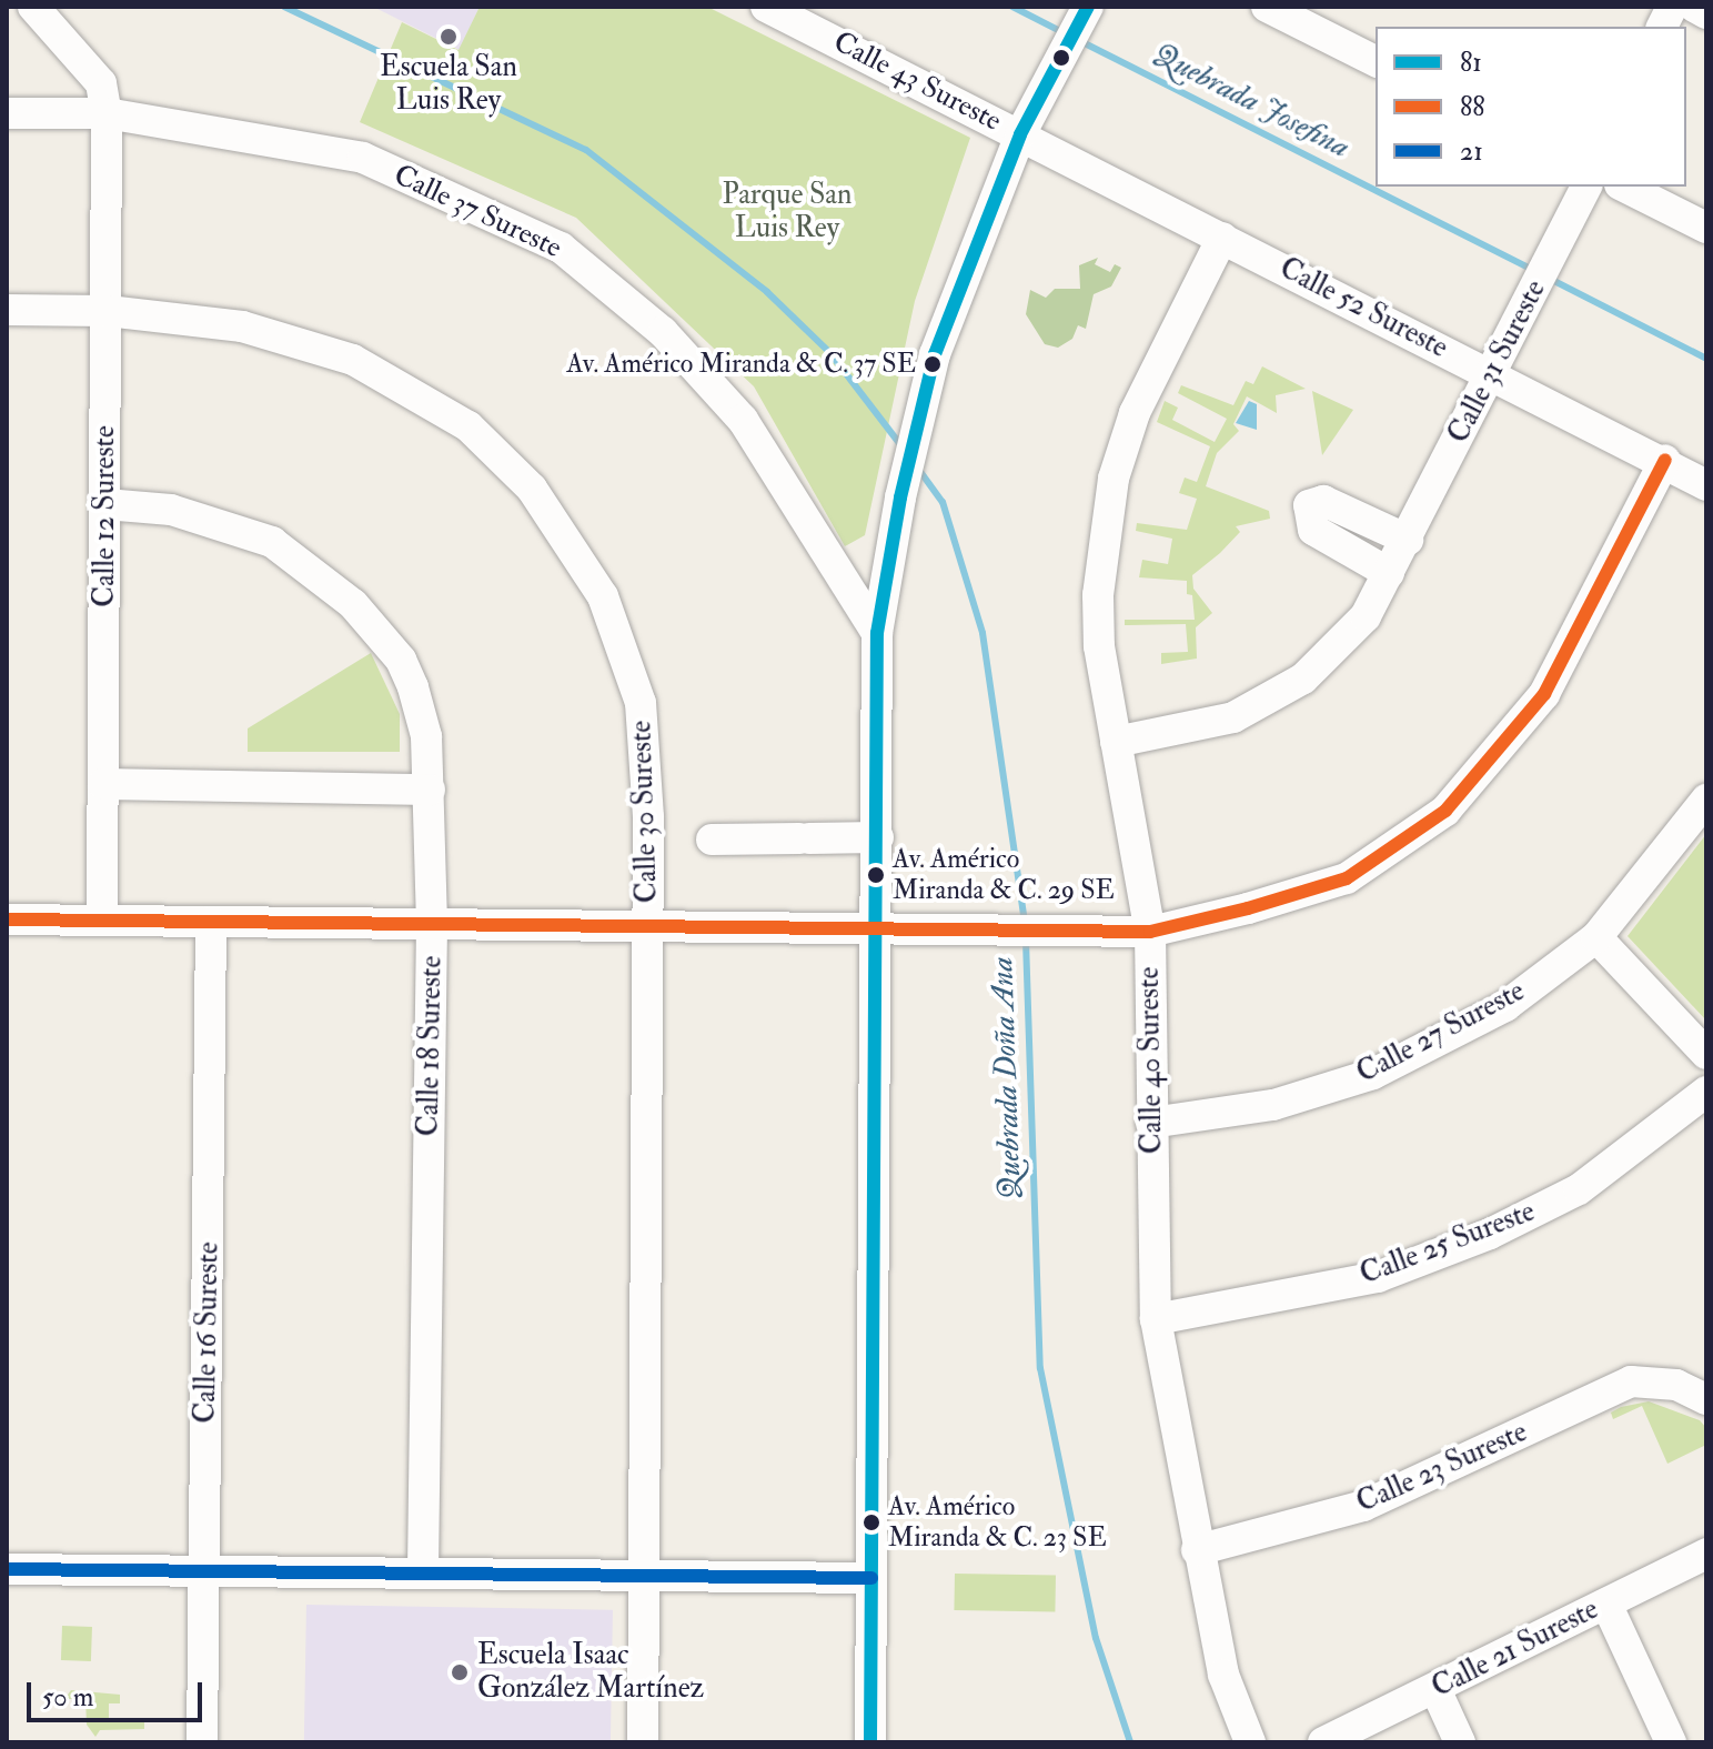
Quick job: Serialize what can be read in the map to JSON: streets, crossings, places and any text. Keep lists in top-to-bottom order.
{
  "streets": {
    "street": [
      "Calle 43 Sureste",
      "Calle 37 Sureste",
      "Calle 52 Sureste",
      "Calle 31 Sureste",
      "Calle 12 Sureste",
      "Calle 30 Sureste",
      "Calle 27 Sureste",
      "Calle 18 Sureste",
      "Calle 40 Sureste",
      "Calle 25 Sureste",
      "Calle 16 Sureste",
      "Calle 23 Sureste",
      "Calle 21 Sureste"
    ]
  },
  "crossings": [
    ["Calle 43 Sureste", "Calle 52 Sureste"],
    ["Calle 37 Sureste", "Calle 12 Sureste"],
    ["Calle 52 Sureste", "Calle 31 Sureste"],
    ["Calle 52 Sureste", "Calle 40 Sureste"],
    ["Calle 31 Sureste", "Calle 40 Sureste"],
    ["Calle 12 Sureste", "Calle 30 Sureste"],
    ["Calle 12 Sureste", "Calle 18 Sureste"],
    ["Calle 27 Sureste", "Calle 40 Sureste"],
    ["Calle 40 Sureste", "Calle 25 Sureste"],
    ["Calle 40 Sureste", "Calle 23 Sureste"]
  ],
  "water": ["Quebrada Josefina", "Quebrada Doña Ana"],
  "parks": ["Parque San Luis Rey"],
  "places": [
    "Escuela San Luis Rey",
    "Av. Américo Miranda & C. 37 SE",
    "Av. Américo Miranda & C. 29 SE",
    "Av. Américo Miranda & C. 23 SE",
    "Escuela Isaac González Martínez"
  ],
  "lines": ["transit line 81", "transit line 88", "transit line 21"],
  "legend": ["81", "88", "21"],
  "scale_bar": "50 m"
}
